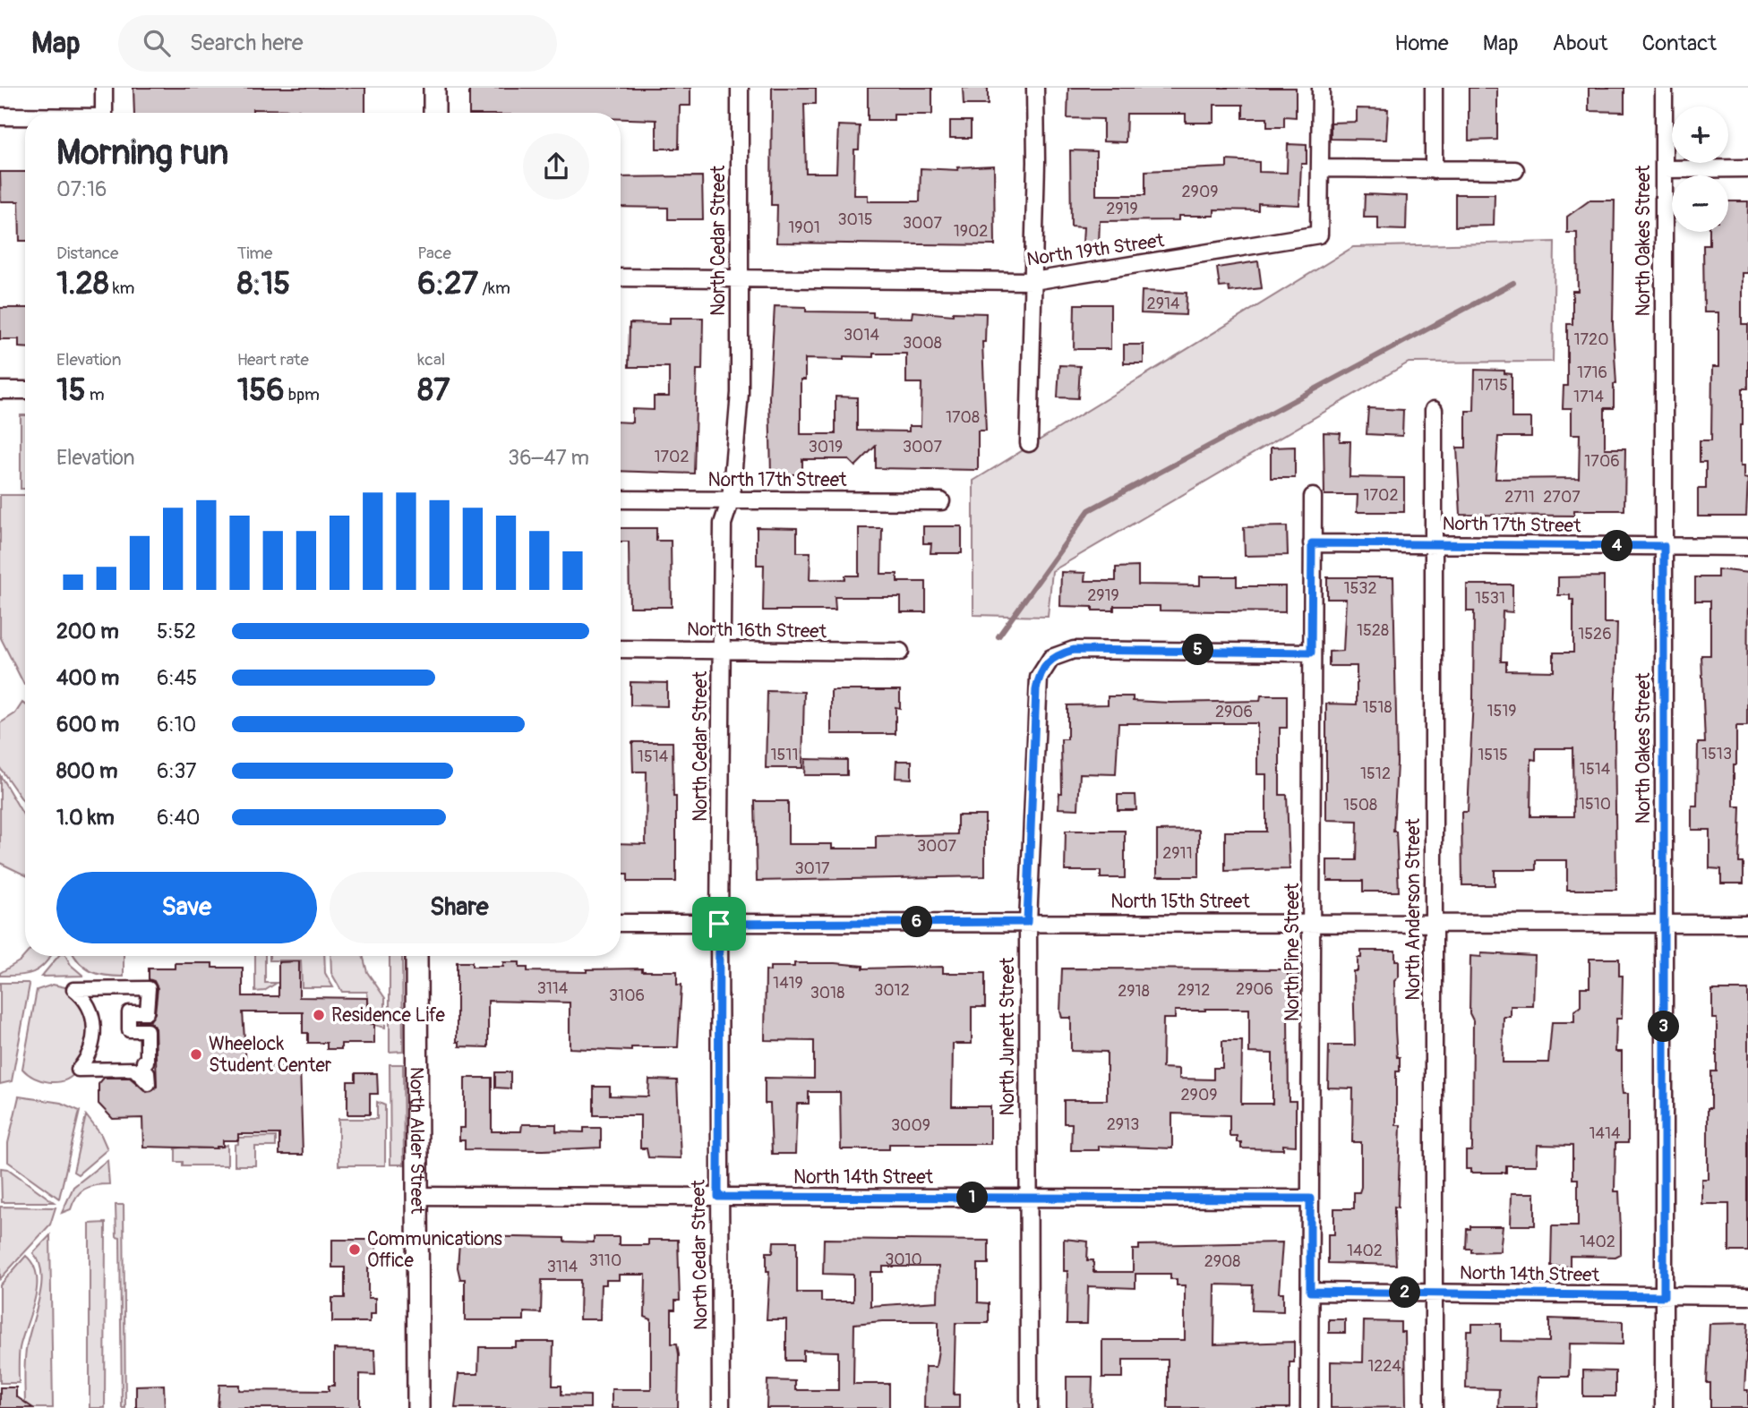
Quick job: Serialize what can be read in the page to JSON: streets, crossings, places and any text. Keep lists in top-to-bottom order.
{
  "streets": {
    "street": [
      "North Cedar Street",
      "North Oakes Street",
      "North 19th Street",
      "North 17th Street",
      "North 16th Street",
      "North 15th Street",
      "North Anderson Street",
      "North Pine Street",
      "North Junett Street",
      "North Alder Street",
      "North 14th Street"
    ]
  },
  "crossings": [
    ["North Cedar Street", "North 19th Street"],
    ["North Cedar Street", "North 17th Street"],
    ["North Cedar Street", "North 16th Street"],
    ["North Cedar Street", "North 15th Street"],
    ["North Cedar Street", "North 14th Street"],
    ["North Oakes Street", "North 17th Street"],
    ["North Oakes Street", "North 15th Street"],
    ["North Oakes Street", "North 14th Street"],
    ["North 17th Street", "North Anderson Street"],
    ["North 17th Street", "North Pine Street"],
    ["North 15th Street", "North Anderson Street"],
    ["North 15th Street", "North Pine Street"],
    ["North 15th Street", "North Junett Street"],
    ["North Anderson Street", "North 14th Street"],
    ["North Pine Street", "North Junett Street"],
    ["North Pine Street", "North 14th Street"],
    ["North Junett Street", "North 14th Street"],
    ["North Alder Street", "North 14th Street"]
  ],
  "places": ["Residence Life", "Wheelock Student Center", "Communications Office"],
  "house_numbers": [
    "2909",
    "2919",
    "3015",
    "3007",
    "1901",
    "1902",
    "2914",
    "3014",
    "1720",
    "3008",
    "1716",
    "1715",
    "1714",
    "1708",
    "3019",
    "3007",
    "1702",
    "1706",
    "1702",
    "2711",
    "2707",
    "1532",
    "2919",
    "1531",
    "1528",
    "1526",
    "1518",
    "1519",
    "2906",
    "1513",
    "1511",
    "1515",
    "1514",
    "1514",
    "1512",
    "1510",
    "1508",
    "3007",
    "2911",
    "3017",
    "1419",
    "3114",
    "2906",
    "3012",
    "2912",
    "2918",
    "3018",
    "3106",
    "2909",
    "2913",
    "3009",
    "1414",
    "1402",
    "1402",
    "3010",
    "3110",
    "2908",
    "3114",
    "1224"
  ],
  "page": {
    "header": "Map",
    "search": "Search here",
    "nav": [
      "Home",
      "Map",
      "About",
      "Contact"
    ],
    "map_buttons": ["+", "−"],
    "heading": ["Morning run", "07:16"],
    "stats": [
      ["Distance", "1.28 km"],
      ["Time", "8:15"],
      ["Pace", "6:27 /km"],
      ["Elevation", "15 m"],
      ["Heart rate", "156 bpm"],
      ["kcal", "87"]
    ],
    "chart": ["Elevation", "36–47 m"],
    "pins": [
      "4",
      "5",
      "6",
      "3",
      "1",
      "2"
    ],
    "list": [
      {
        "name": "200 m",
        "note": "5:52"
      },
      {
        "name": "400 m",
        "note": "6:45"
      },
      {
        "name": "600 m",
        "note": "6:10"
      },
      {
        "name": "800 m",
        "note": "6:37"
      },
      {
        "name": "1.0 km",
        "note": "6:40"
      }
    ],
    "buttons": ["Save", "Share"]
  }
}
